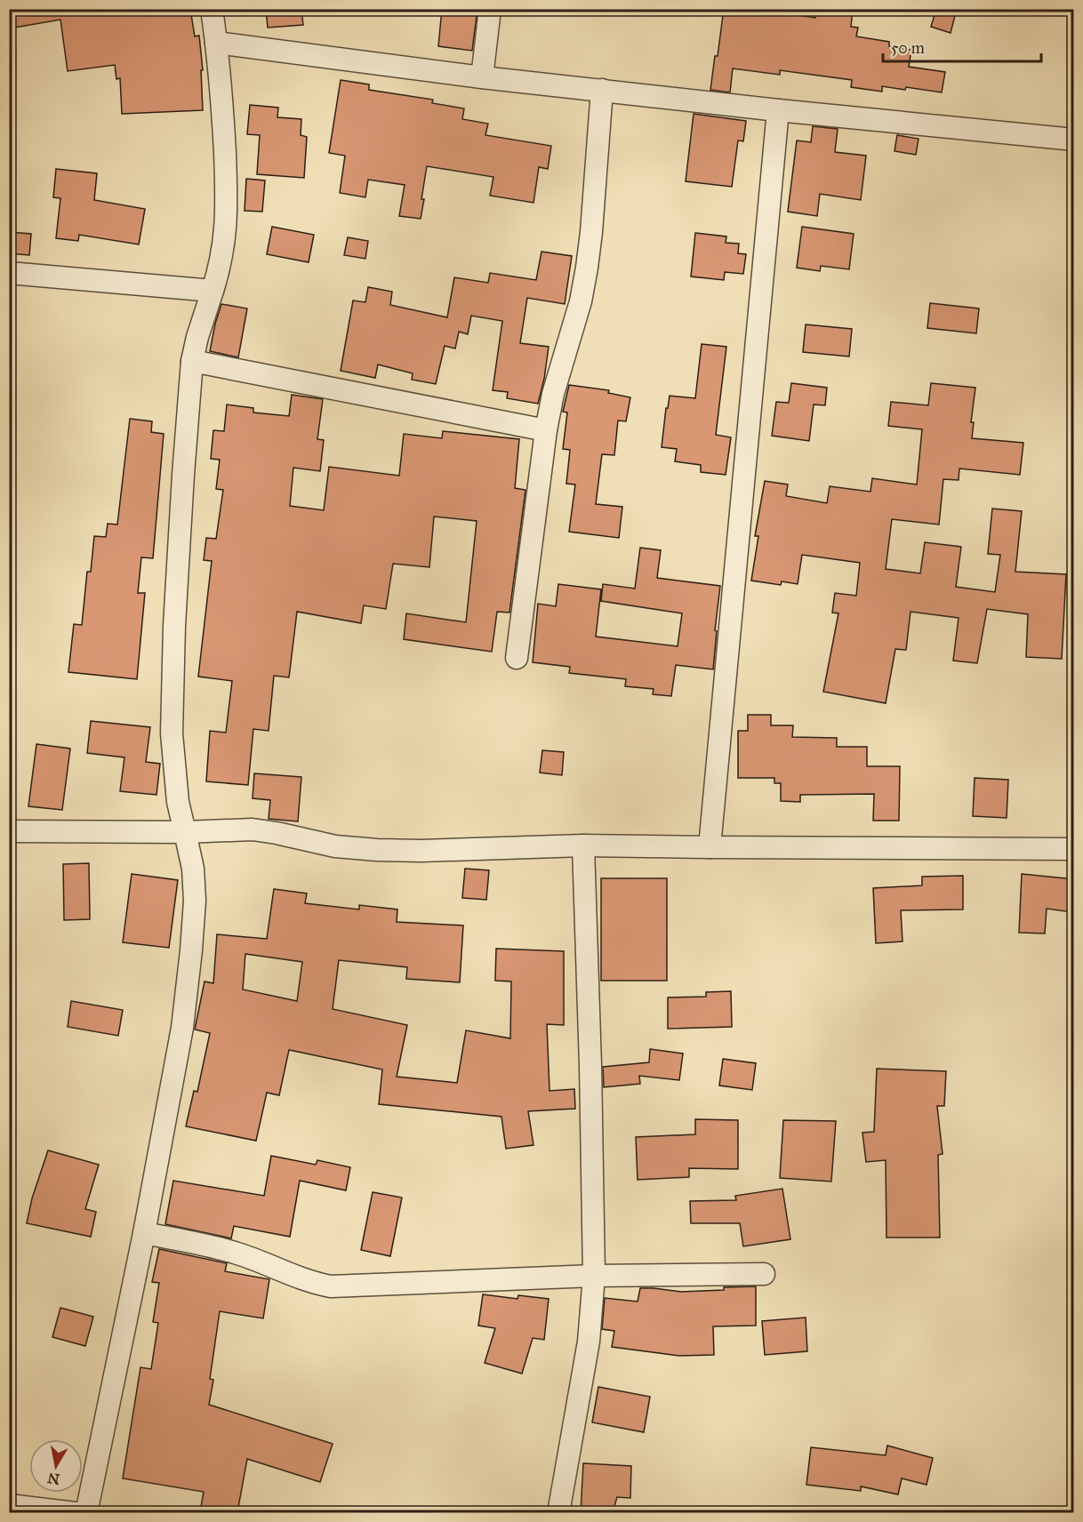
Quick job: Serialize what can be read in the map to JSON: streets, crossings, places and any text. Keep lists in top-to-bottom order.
{
  "scale_bar": "50 m",
  "north": "bottom"
}
